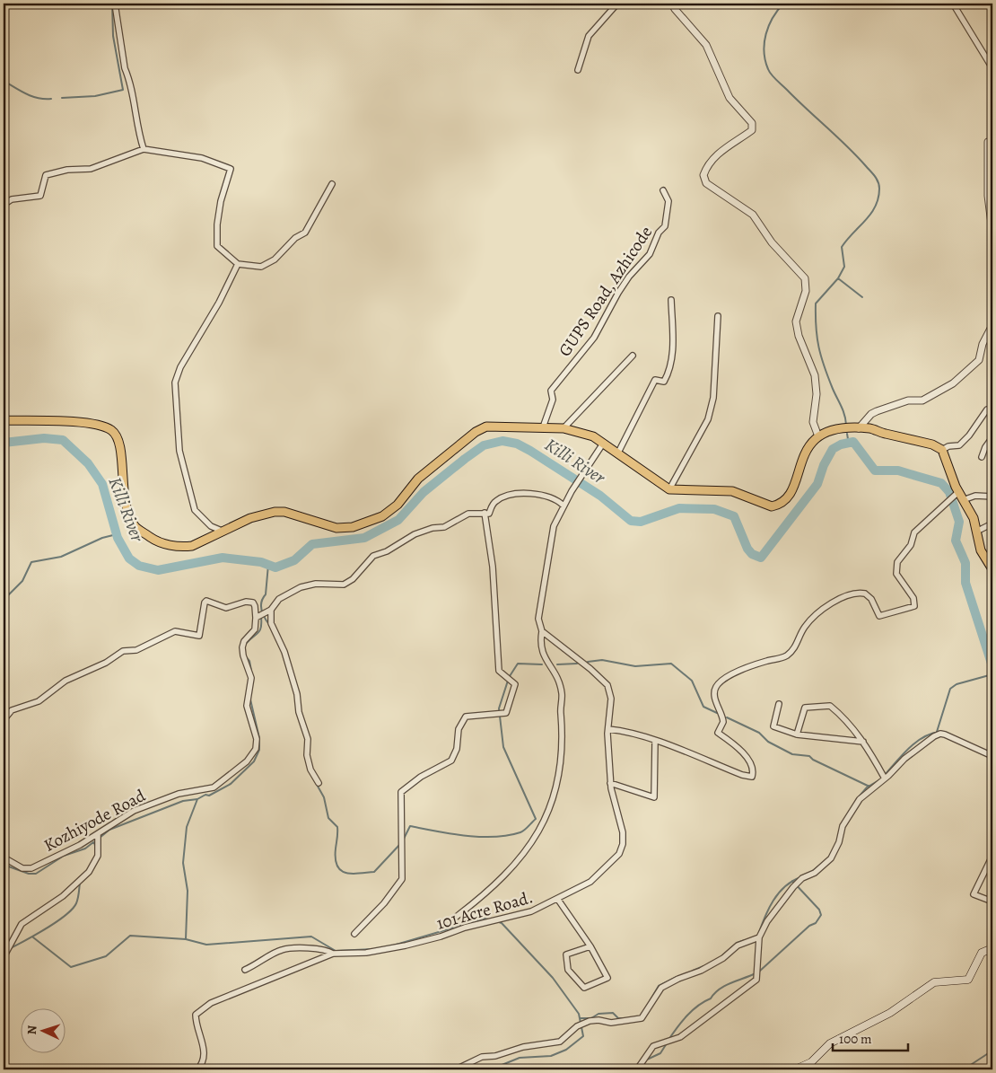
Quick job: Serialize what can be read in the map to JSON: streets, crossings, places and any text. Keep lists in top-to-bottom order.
{
  "streets": {
    "street": ["GUPS Road, Azhicode", "Kozhiyode Road", "101 Acre Road."]
  },
  "water": ["Killi River"],
  "scale_bar": "100 m",
  "north": "left"
}
